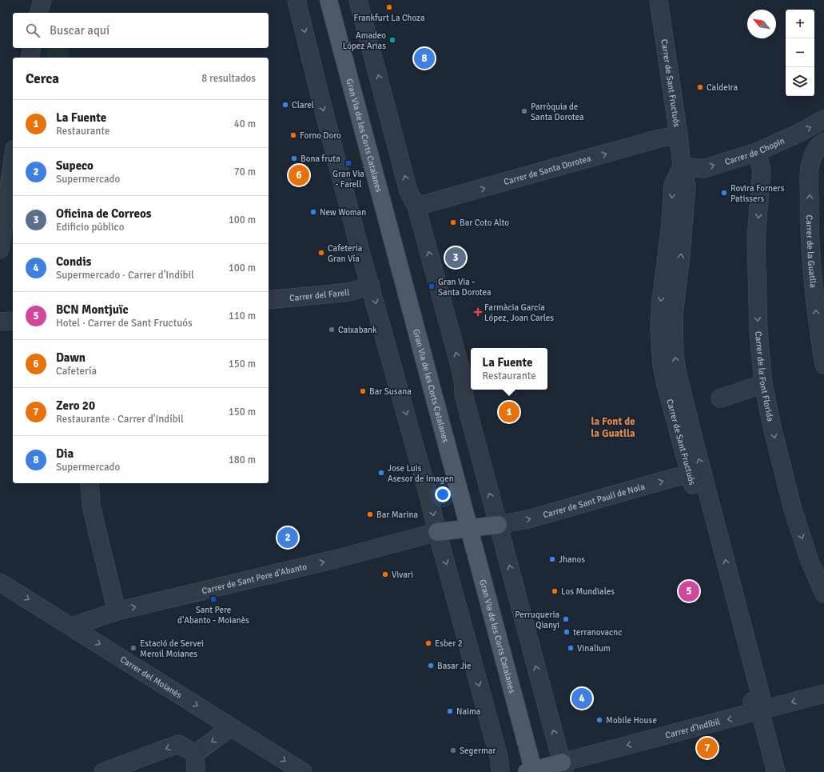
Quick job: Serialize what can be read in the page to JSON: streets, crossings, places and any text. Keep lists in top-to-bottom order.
{
  "streets": {
    "main road": ["Gran Via de les Corts Catalanes"],
    "street": [
      "Carrer de Sant Fructuós",
      "Carrer de Chopin",
      "Carrer de Santa Dorotea",
      "Carrer de la Guatlla",
      "Carrer del Farell",
      "Carrer de la Font Florida",
      "Carrer de Sant Paulí de Nola",
      "Carrer de Sant Pere d'Abanto",
      "Carrer del Moianès",
      "Carrer d'Indíbil"
    ]
  },
  "crossings": [
    ["Carrer de Sant Fructuós", "Carrer de Chopin"],
    ["Carrer de Sant Fructuós", "Carrer de Santa Dorotea"],
    ["Carrer de Sant Fructuós", "Carrer de Sant Paulí de Nola"],
    ["Carrer de Sant Fructuós", "Carrer d'Indíbil"],
    ["Carrer de Chopin", "Carrer de la Font Florida"],
    ["Carrer de Sant Pere d'Abanto", "Carrer del Moianès"]
  ],
  "one_way": [
    "Carrer de Chopin",
    "Carrer de Santa Dorotea",
    "Carrer de la Guatlla",
    "Carrer de la Font Florida",
    "Carrer de Sant Paulí de Nola",
    "Carrer de Sant Pere d'Abanto",
    "Carrer del Moianès",
    "Carrer d'Indíbil"
  ],
  "districts": ["la Font de la Guatlla"],
  "places": {
    "other": [
      "Frankfurt La Choza",
      "Amadeo López Arias",
      "Caldeira",
      "Clarel",
      "Parròquia de Santa Dorotea",
      "Forno Doro",
      "Bona fruta",
      "Rovira Forners Patissers",
      "New Woman",
      "Bar Coto Alto",
      "Cafetería Gran Vía",
      "Caixabank",
      "Bar Susana",
      "Jose Luis Asesor de Imagen",
      "Bar Marina",
      "Jhanos",
      "Vivari",
      "Los Mundiales",
      "Perruqueria Qianyi",
      "terranovacnc",
      "Esber 2",
      "Estació de Servei Meroil Moianes",
      "Vinalium",
      "Basar Jie",
      "Naima",
      "Mobile House",
      "Segermar"
    ],
    "transit": ["Gran Via - Farell", "Gran Via - Santa Dorotea", "Sant Pere d'Abanto - Moianès"],
    "health": ["Farmàcia García López, Joan Carles"]
  },
  "north": "top left",
  "page": {
    "map_buttons": ["+", "−"],
    "search": "Buscar aquí",
    "pins": [
      "8",
      "6",
      "3",
      "1",
      "2",
      "5",
      "4",
      "7"
    ],
    "heading": ["Cerca", "8 resultados"],
    "list": [
      {
        "mark": "1",
        "name": "La Fuente",
        "note": "Restaurante",
        "value": "40 m"
      },
      {
        "mark": "2",
        "name": "Supeco",
        "note": "Supermercado",
        "value": "70 m"
      },
      {
        "mark": "3",
        "name": "Oficina de Correos",
        "note": "Edificio público",
        "value": "100 m"
      },
      {
        "mark": "4",
        "name": "Condis",
        "note": "Supermercado · Carrer d'Indíbil",
        "value": "100 m"
      },
      {
        "mark": "5",
        "name": "BCN Montjuïc",
        "note": "Hotel · Carrer de Sant Fructuós",
        "value": "110 m"
      },
      {
        "mark": "6",
        "name": "Dawn",
        "note": "Cafetería",
        "value": "150 m"
      },
      {
        "mark": "7",
        "name": "Zero 20",
        "note": "Restaurante · Carrer d'Indíbil",
        "value": "150 m"
      },
      {
        "mark": "8",
        "name": "Dia",
        "note": "Supermercado",
        "value": "180 m"
      }
    ],
    "popup": ["La Fuente", "Restaurante"]
  }
}
